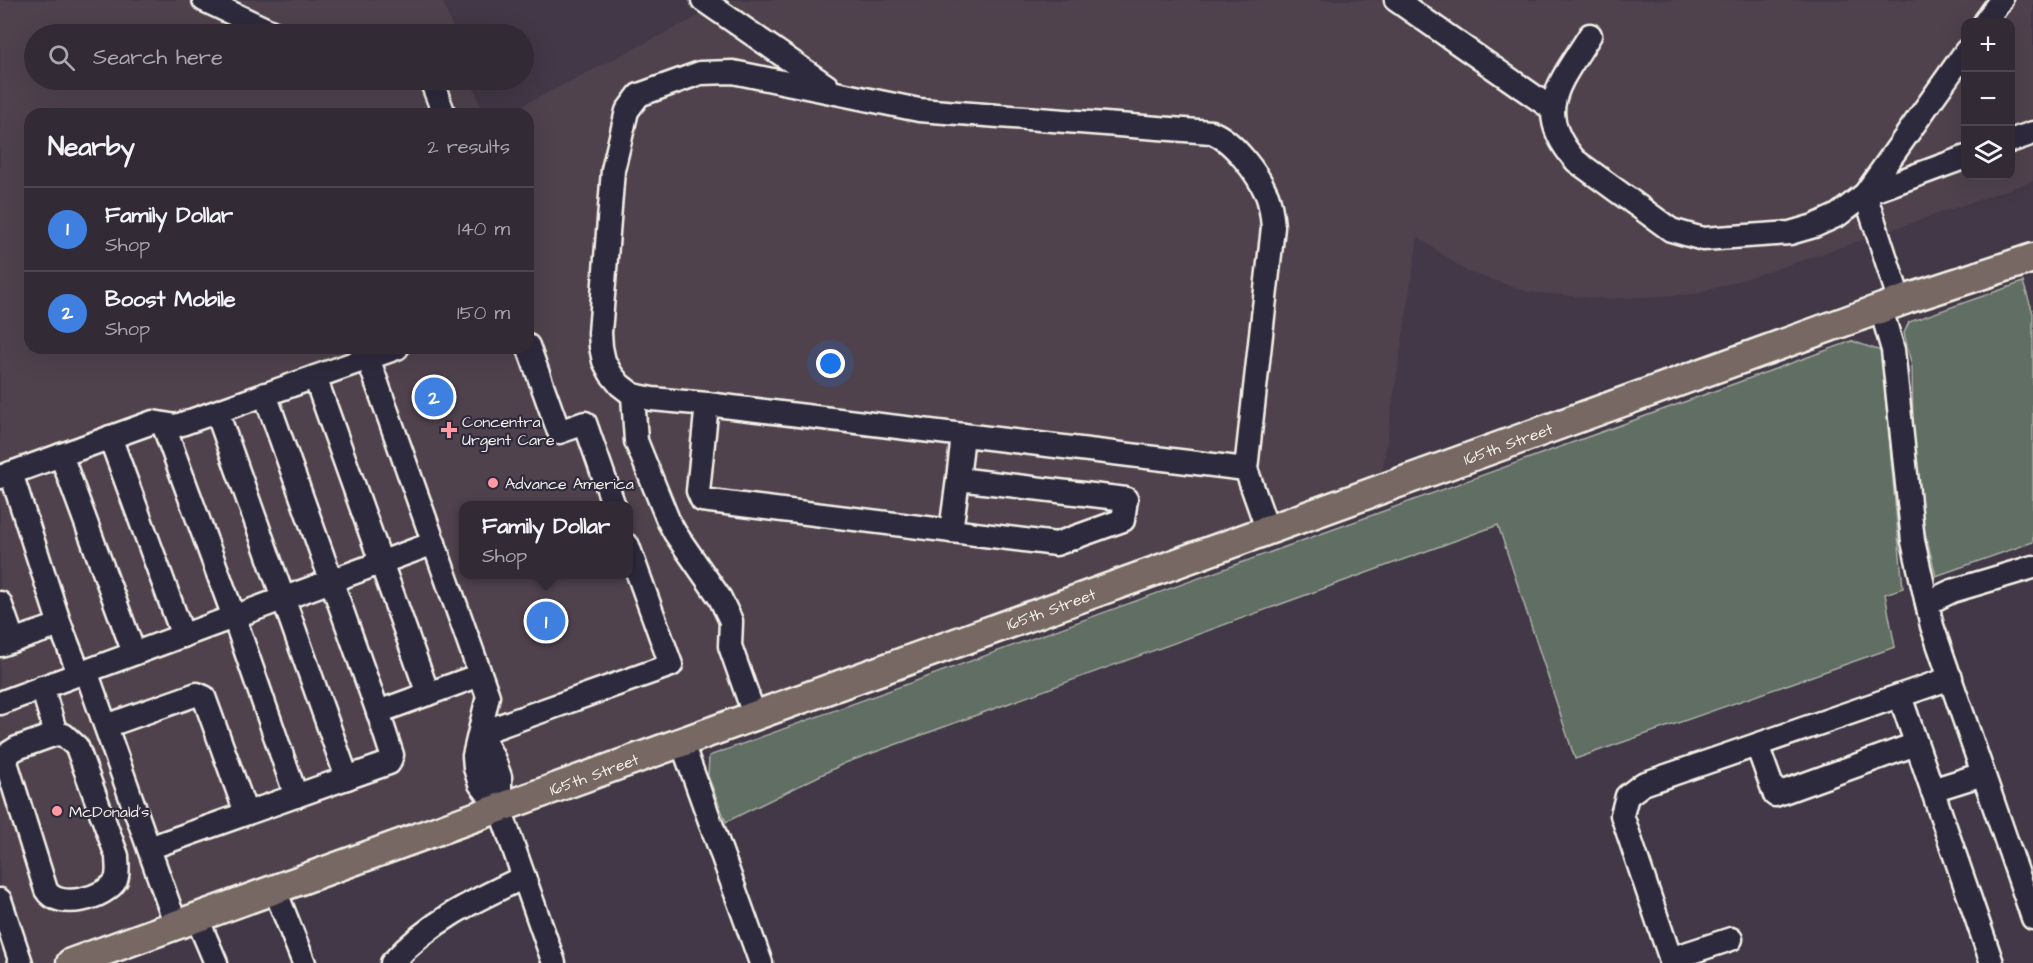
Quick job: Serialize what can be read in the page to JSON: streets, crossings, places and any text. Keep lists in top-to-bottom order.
{
  "streets": {
    "main road": ["165th Street"]
  },
  "places": {
    "health": ["Concentra Urgent Care"],
    "other": ["Advance America", "McDonald's"]
  },
  "page": {
    "map_buttons": ["+", "−"],
    "search": "Search here",
    "heading": ["Nearby", "2 results"],
    "list": [
      {
        "mark": "1",
        "name": "Family Dollar",
        "note": "Shop",
        "value": "140 m"
      },
      {
        "mark": "2",
        "name": "Boost Mobile",
        "note": "Shop",
        "value": "150 m"
      }
    ],
    "pins": ["2", "1"],
    "popup": ["Family Dollar", "Shop"]
  }
}
